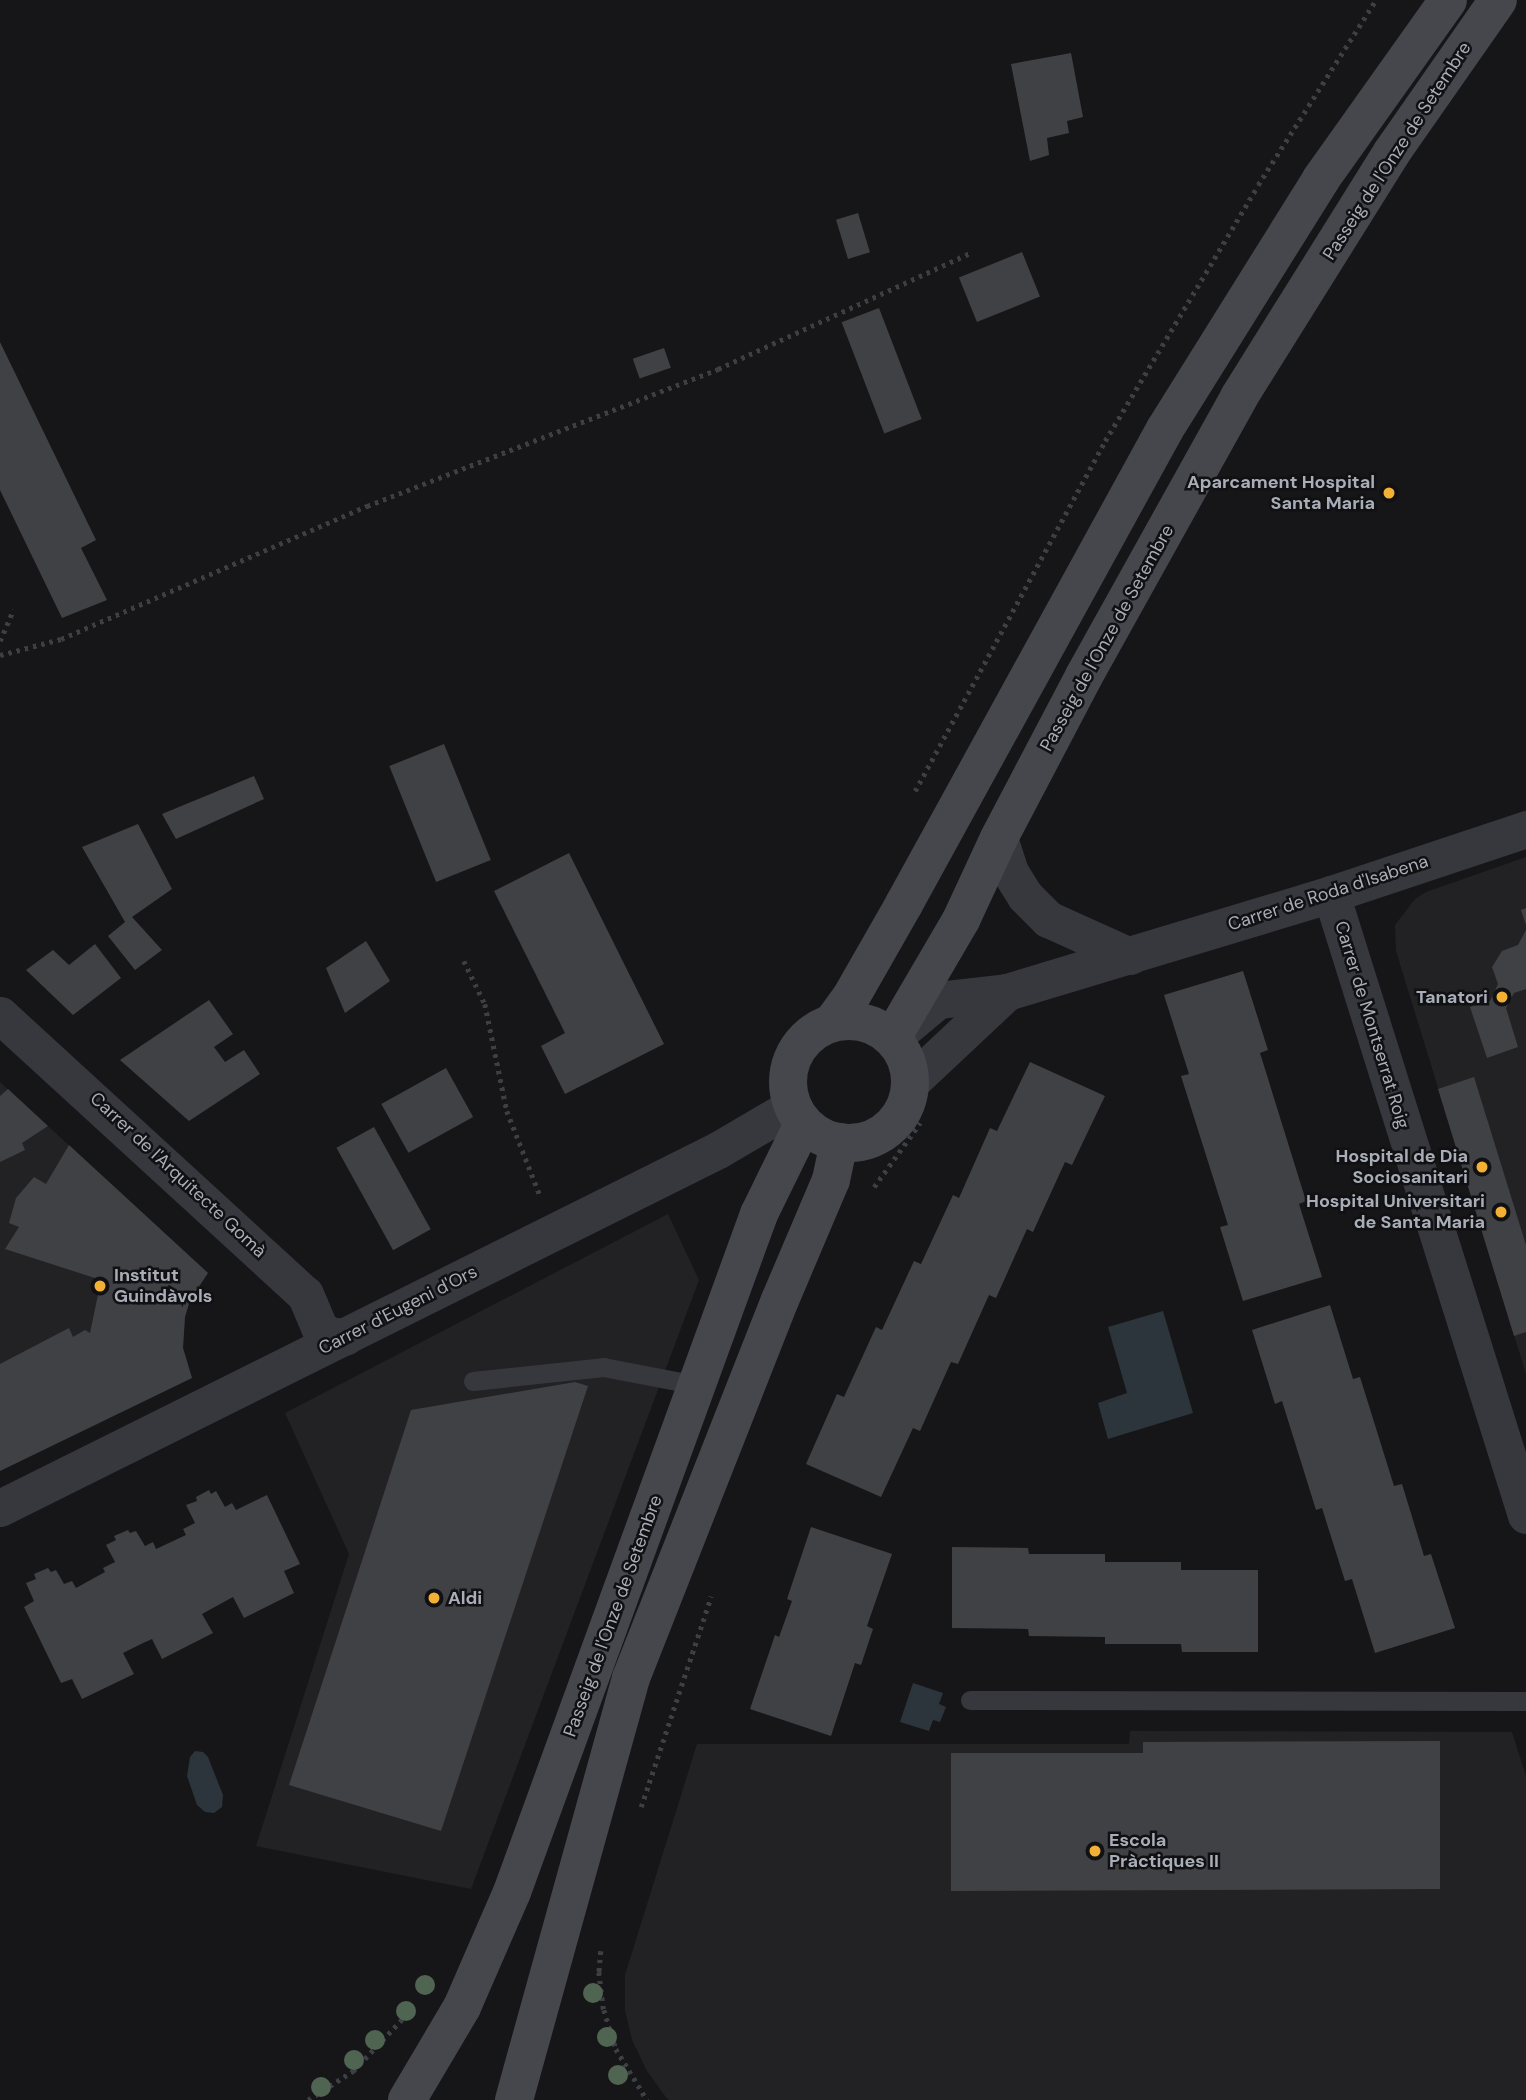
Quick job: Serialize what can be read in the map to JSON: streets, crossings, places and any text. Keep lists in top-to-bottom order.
{
  "streets": {
    "street": [
      "Passeig de l'Onze de Setembre",
      "Carrer de Roda d'Isabena",
      "Carrer de Montserrat Roig",
      "Carrer de l'Arquitecte Gomà",
      "Carrer d'Eugeni d'Ors"
    ]
  },
  "crossings": [
    ["Passeig de l'Onze de Setembre", "Carrer de Roda d'Isabena"],
    ["Passeig de l'Onze de Setembre", "Carrer d'Eugeni d'Ors"],
    ["Carrer de Roda d'Isabena", "Carrer de Montserrat Roig"],
    ["Carrer de Roda d'Isabena", "Carrer d'Eugeni d'Ors"],
    ["Carrer de l'Arquitecte Gomà", "Carrer d'Eugeni d'Ors"]
  ],
  "places": [
    "Aparcament Hospital Santa Maria",
    "Tanatori",
    "Hospital de Dia Sociosanitari",
    "Hospital Universitari de Santa Maria",
    "Institut Guindàvols",
    "Aldi",
    "Escola Pràctiques II"
  ]
}
